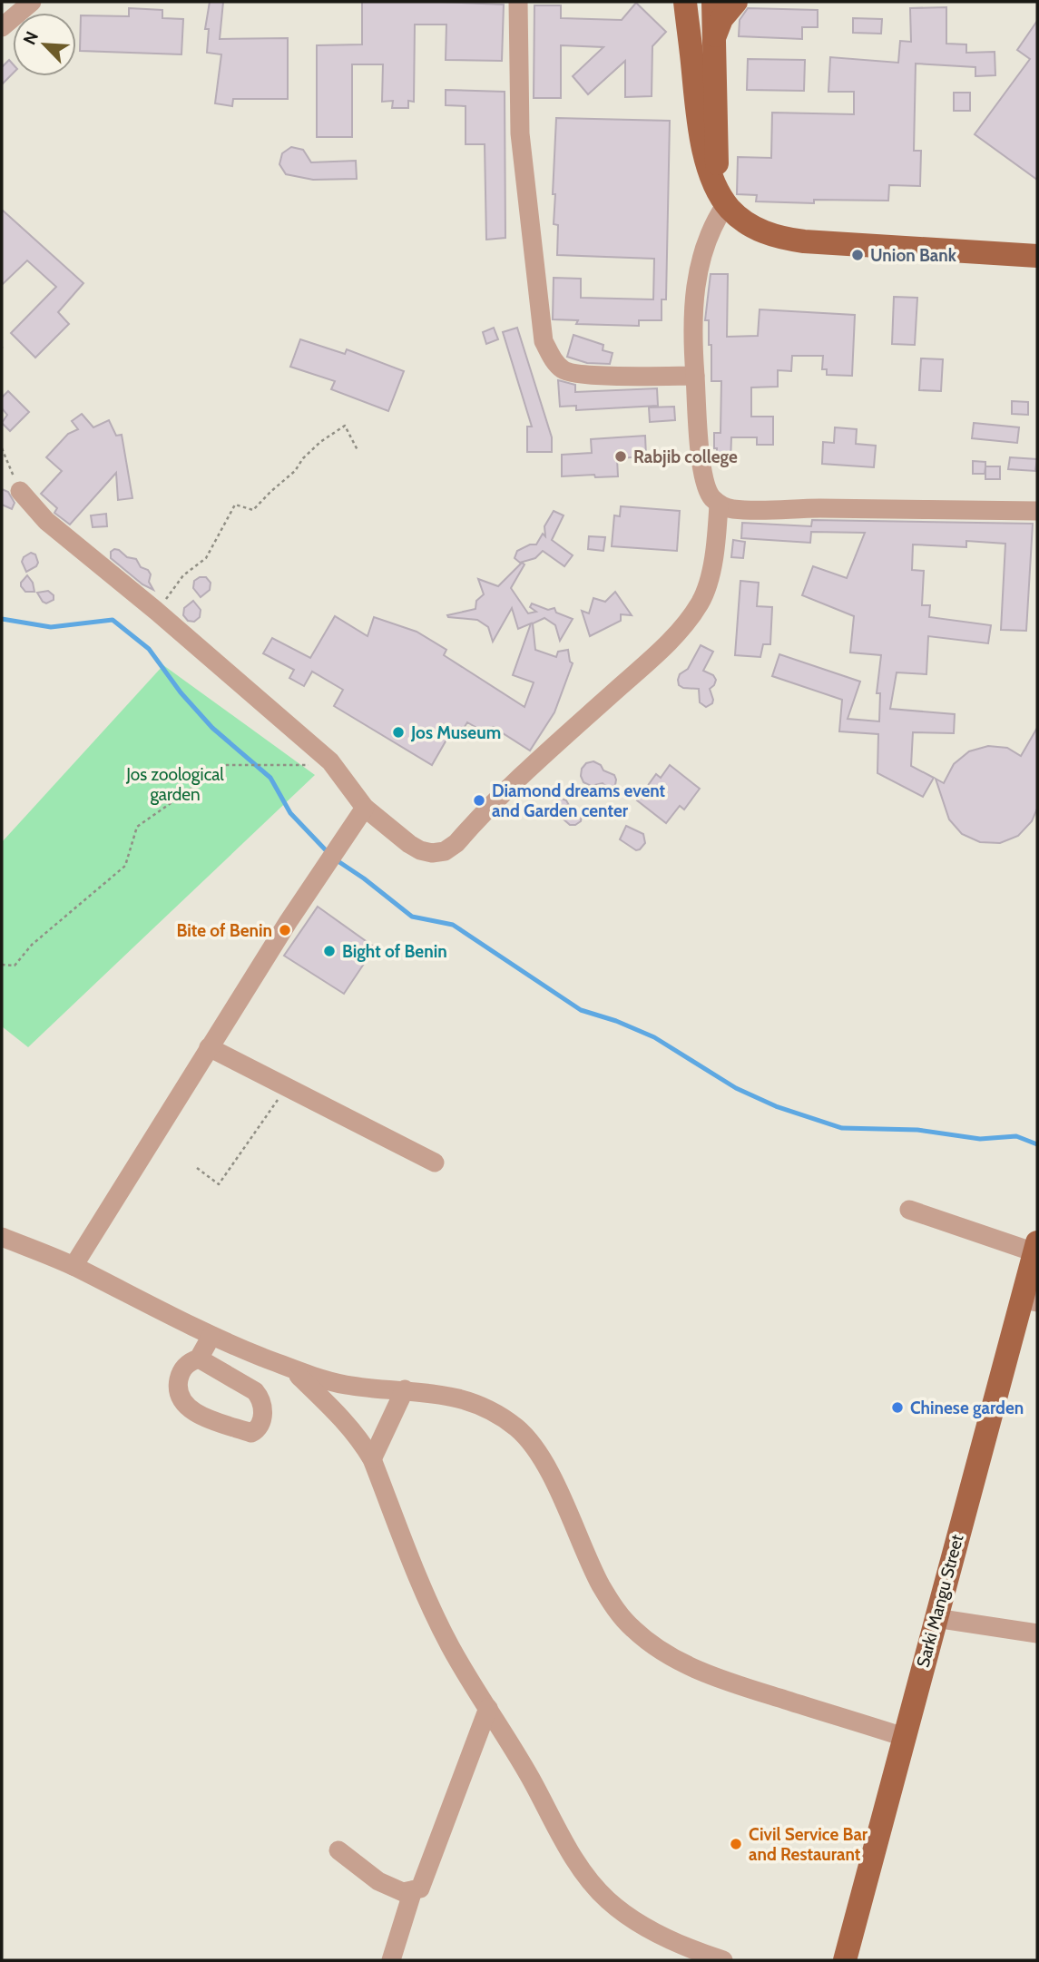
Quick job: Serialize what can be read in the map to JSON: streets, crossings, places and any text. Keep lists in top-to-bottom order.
{
  "streets": {
    "main road": ["Sarki Mangu Street"]
  },
  "parks": ["Jos zoological garden"],
  "places": [
    "Union Bank",
    "Rabjib college",
    "Jos Museum",
    "Diamond dreams event and Garden center",
    "Bite of Benin",
    "Bight of Benin",
    "Chinese garden",
    "Civil Service Bar and Restaurant"
  ],
  "north": "top left"
}
